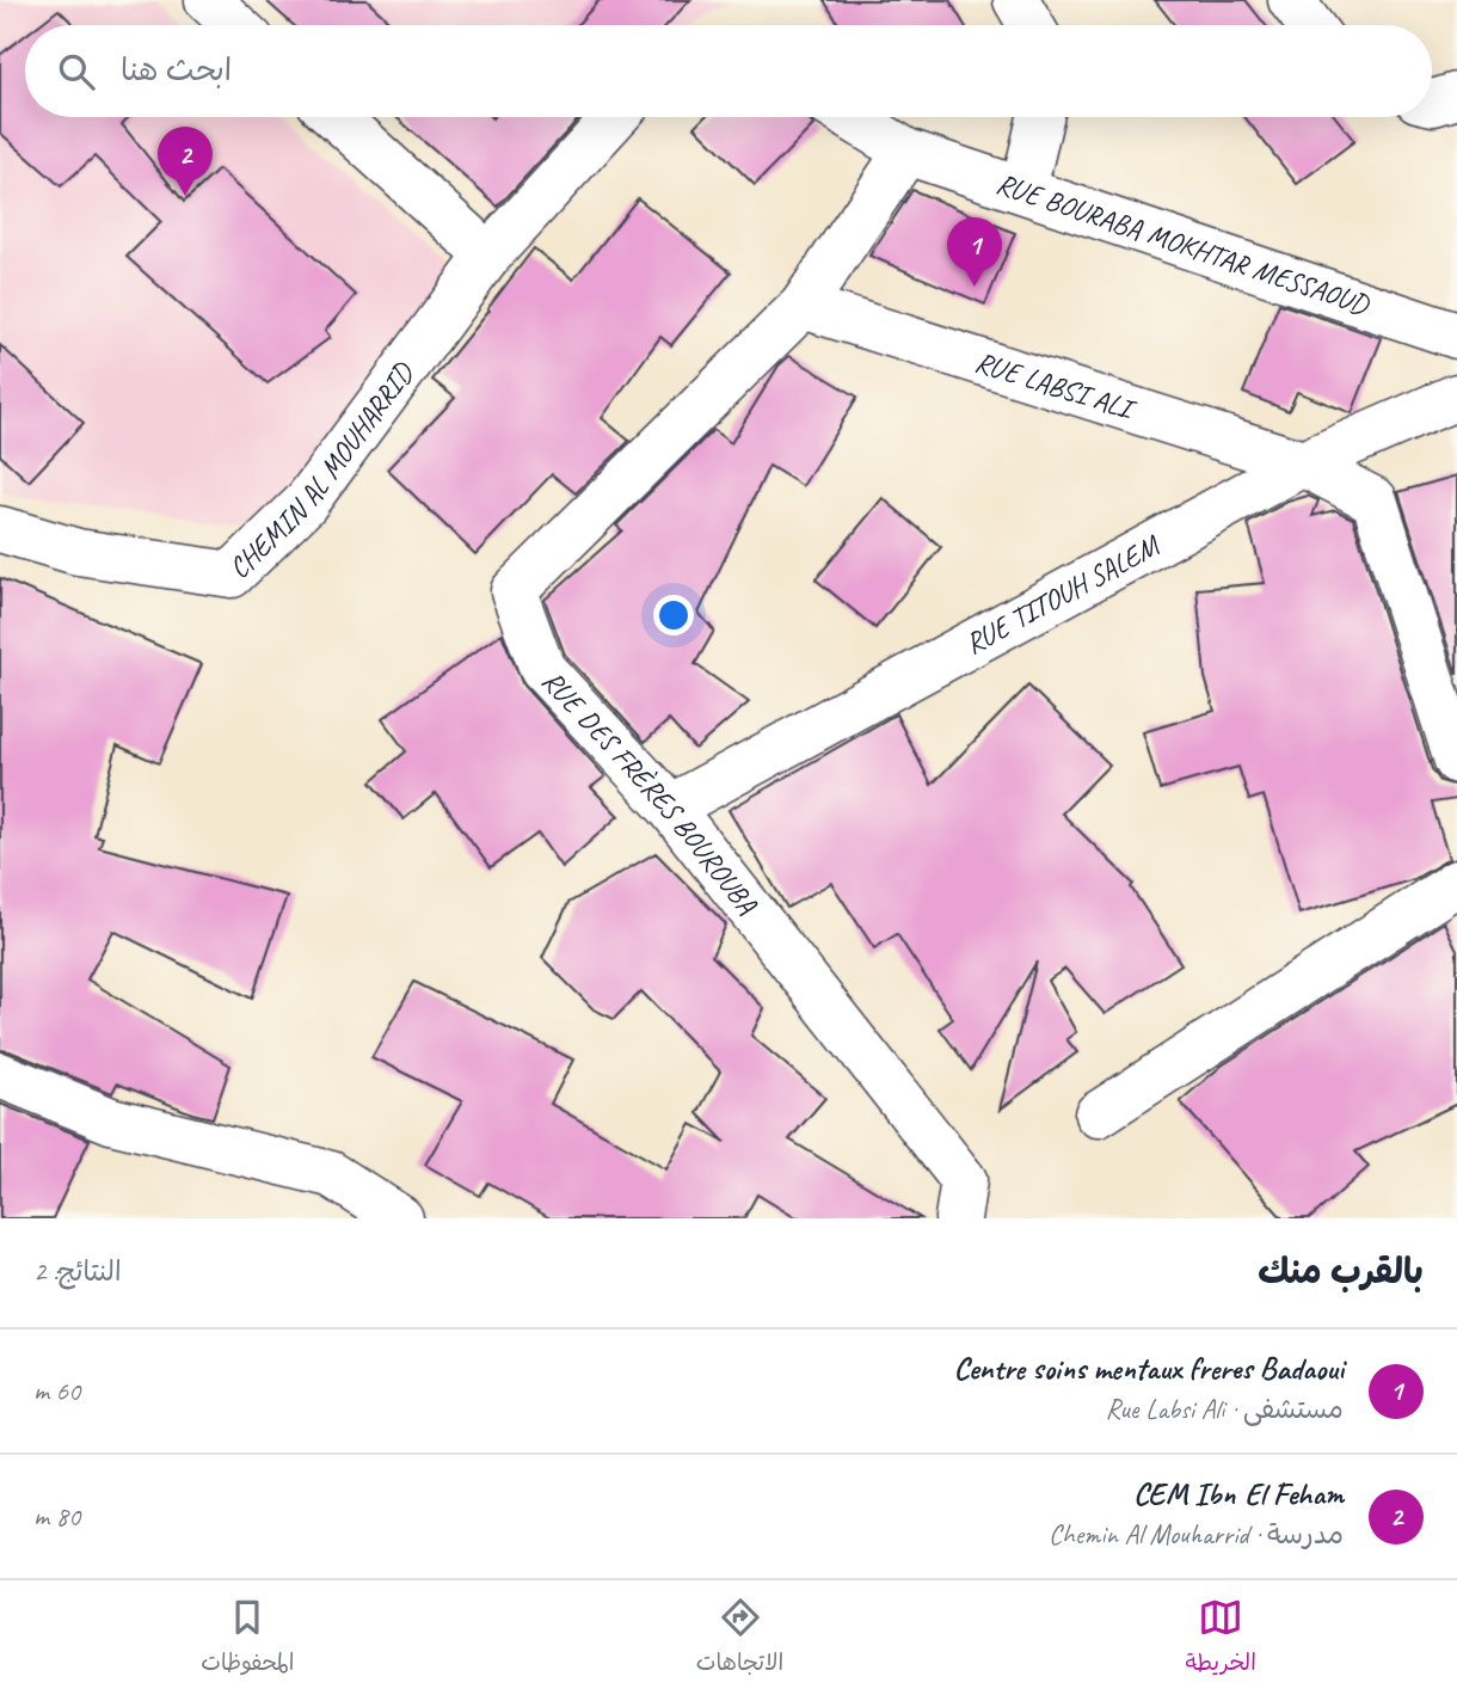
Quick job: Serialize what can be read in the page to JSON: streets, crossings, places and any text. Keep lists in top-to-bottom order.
{
  "streets": {
    "street": [
      "RUE BOURABA MOKHTAR MESSAOUD",
      "RUE LABSI ALI",
      "CHEMIN AL MOUHARRID",
      "RUE TITOUH SALEM",
      "RUE DES FRÈRES BOUROUBA"
    ]
  },
  "crossings": [
    ["RUE BOURABA MOKHTAR MESSAOUD", "RUE DES FRÈRES BOUROUBA"],
    ["RUE LABSI ALI", "RUE TITOUH SALEM"],
    ["RUE LABSI ALI", "RUE DES FRÈRES BOUROUBA"],
    ["RUE TITOUH SALEM", "RUE DES FRÈRES BOUROUBA"]
  ],
  "page": {
    "search": "ابحث هنا",
    "pins": ["2", "1"],
    "heading": ["بالقرب منك", "النتائج: 2"],
    "list": [
      {
        "mark": "1",
        "name": "Centre soins mentaux freres Badaoui",
        "note": "مستشفى · Rue Labsi Ali",
        "value": "60 m"
      },
      {
        "mark": "2",
        "name": "CEM Ibn El Feham",
        "note": "مدرسة · Chemin Al Mouharrid",
        "value": "80 m"
      }
    ],
    "nav": ["الخريطة", "الاتجاهات", "المحفوظات"]
  }
}
